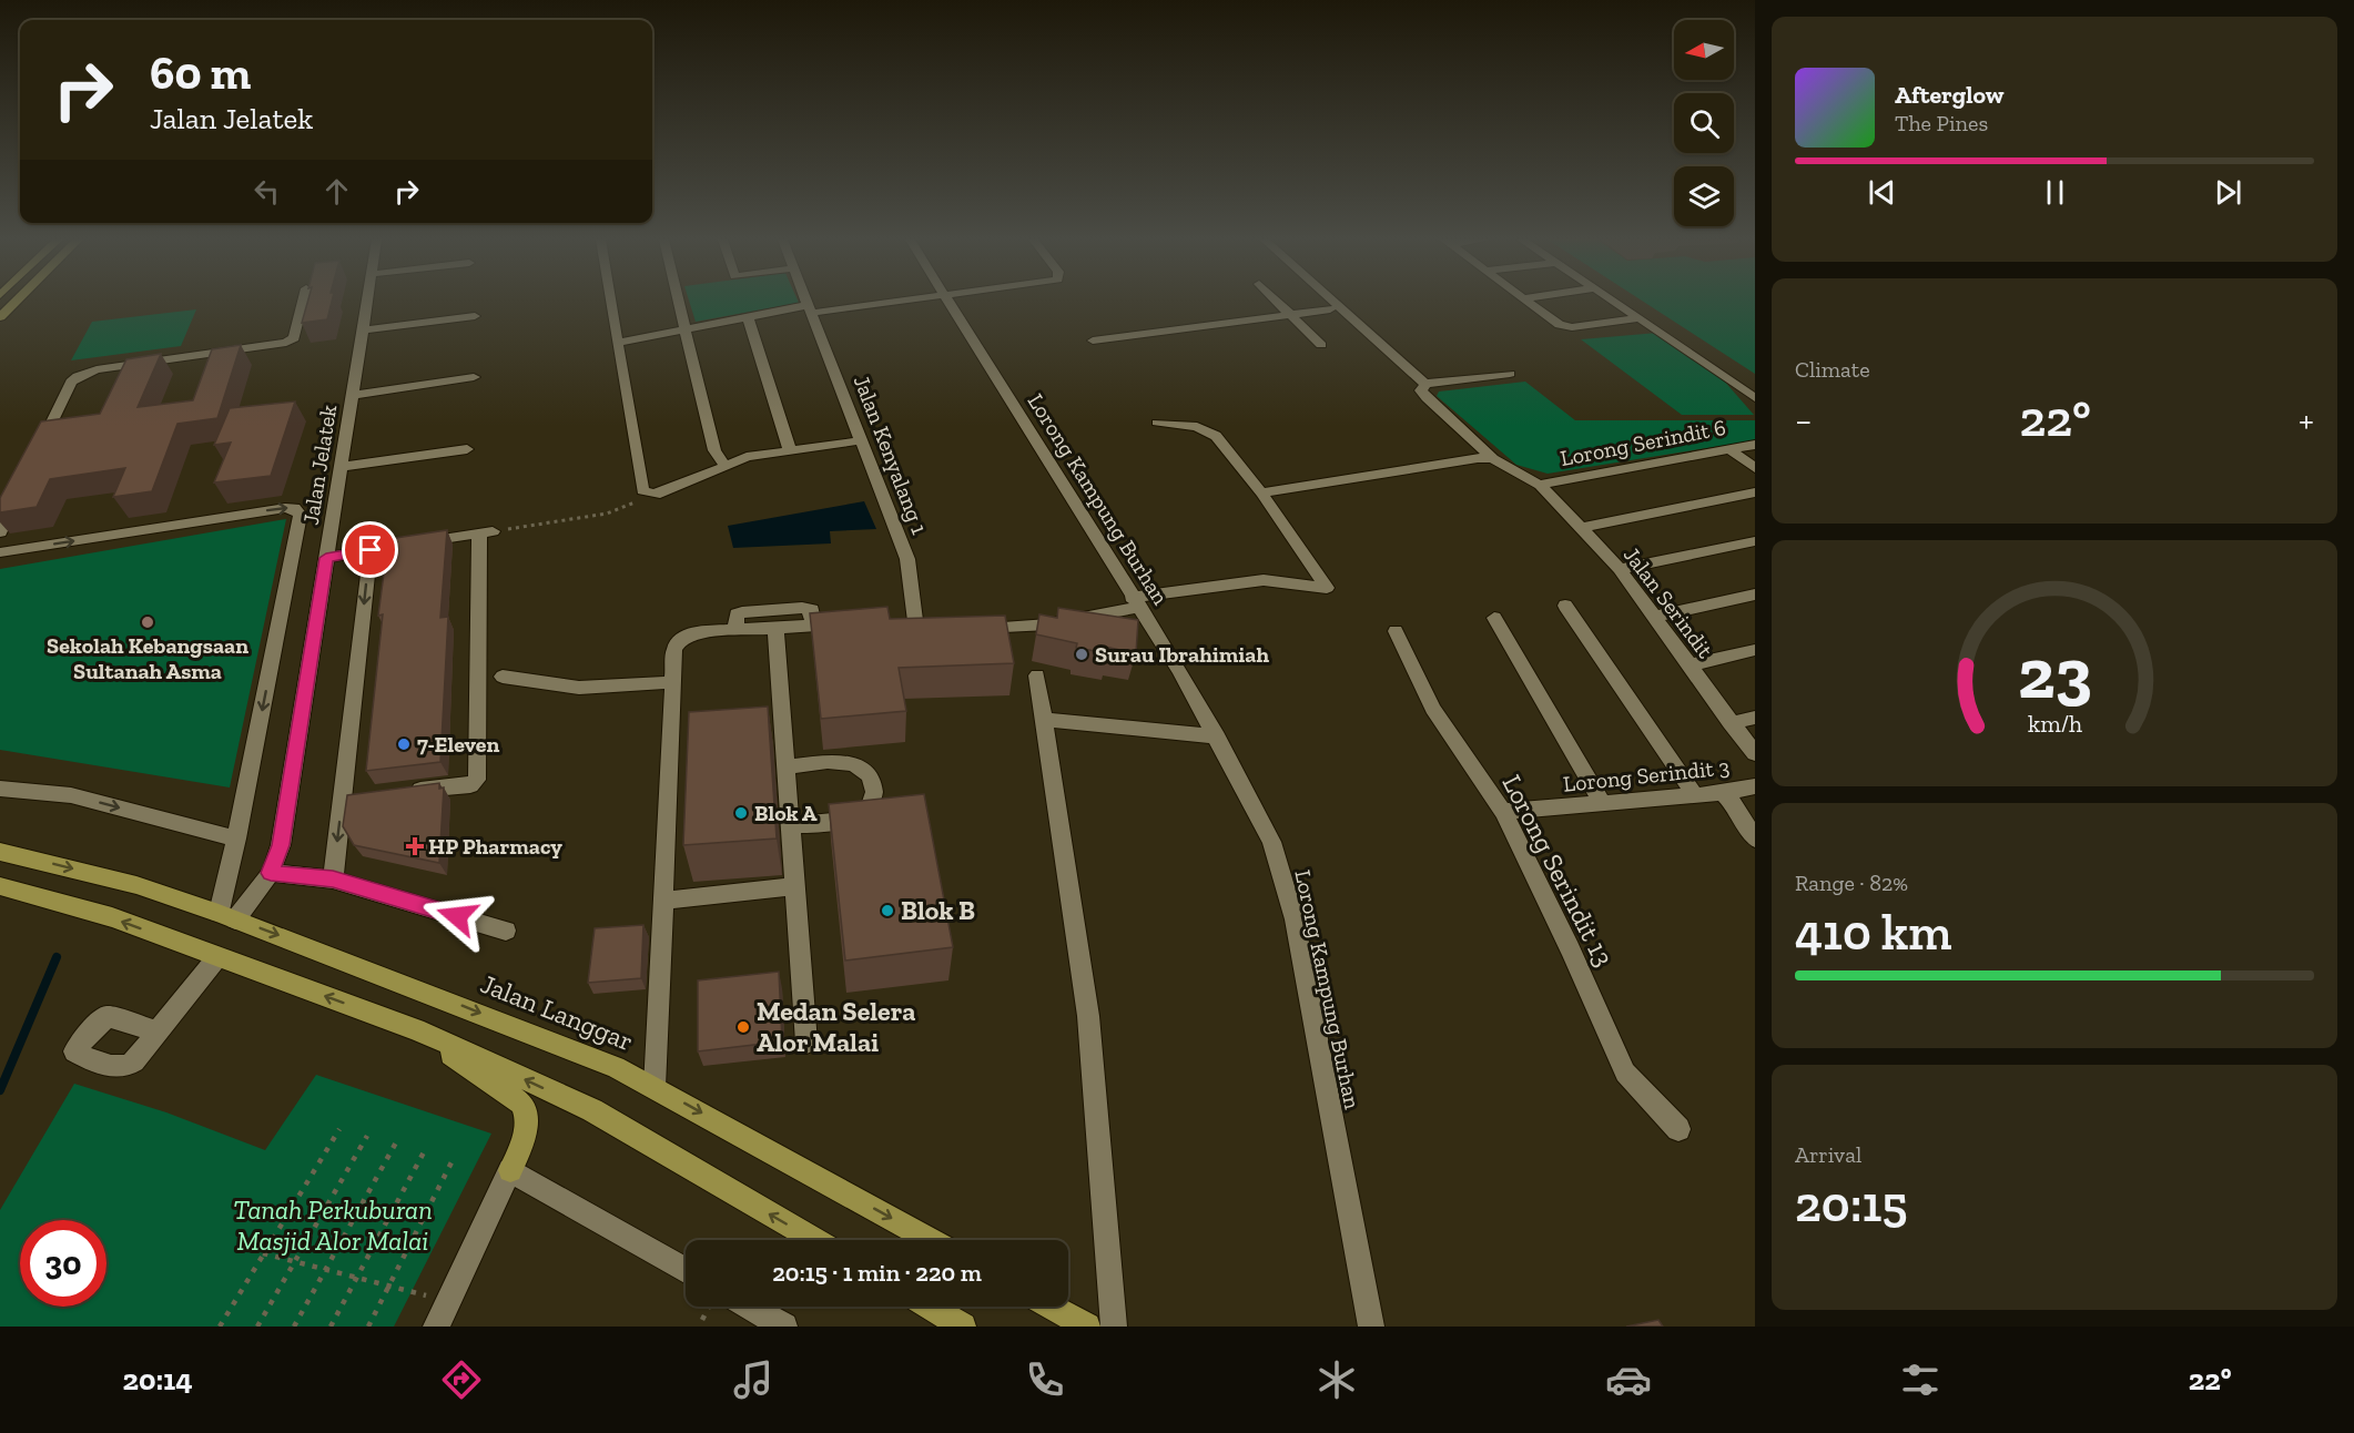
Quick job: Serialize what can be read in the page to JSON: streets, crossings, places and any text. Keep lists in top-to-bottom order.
{
  "streets": {
    "main road": ["Jalan Langgar"],
    "street": [
      "Lorong Serindit 6",
      "Jalan Kenyalang 1",
      "Jalan Jelatek",
      "Lorong Kampung Burhan",
      "Jalan Serindit",
      "Lorong Serindit 3",
      "Lorong Serindit 13"
    ]
  },
  "crossings": [
    ["Lorong Serindit 6", "Jalan Serindit"],
    ["Jalan Jelatek", "Jalan Langgar"],
    ["Lorong Serindit 3", "Lorong Serindit 13"]
  ],
  "parks": ["Tanah Perkuburan Masjid Alor Malai"],
  "places": {
    "other": [
      "Sekolah Kebangsaan Sultanah Asma",
      "Surau Ibrahimiah",
      "7-Eleven",
      "Blok A",
      "Blok B",
      "Medan Selera Alor Malai"
    ],
    "health": ["HP Pharmacy"]
  },
  "north": "left",
  "page": {
    "turn": ["60 m", "Jalan Jelatek"],
    "song": ["Afterglow", "The Pines"],
    "tile": [
      "Climate",
      ["Range · 82%", "410 km"],
      ["Arrival", "20:15"]
    ],
    "heat": ["−", "22°", "+"],
    "limit": "30",
    "trip": "20:15 · 1 min · 220 m",
    "tabs": ["20:14", "22°"],
    "gauge": ["23", "km/h"]
  }
}
